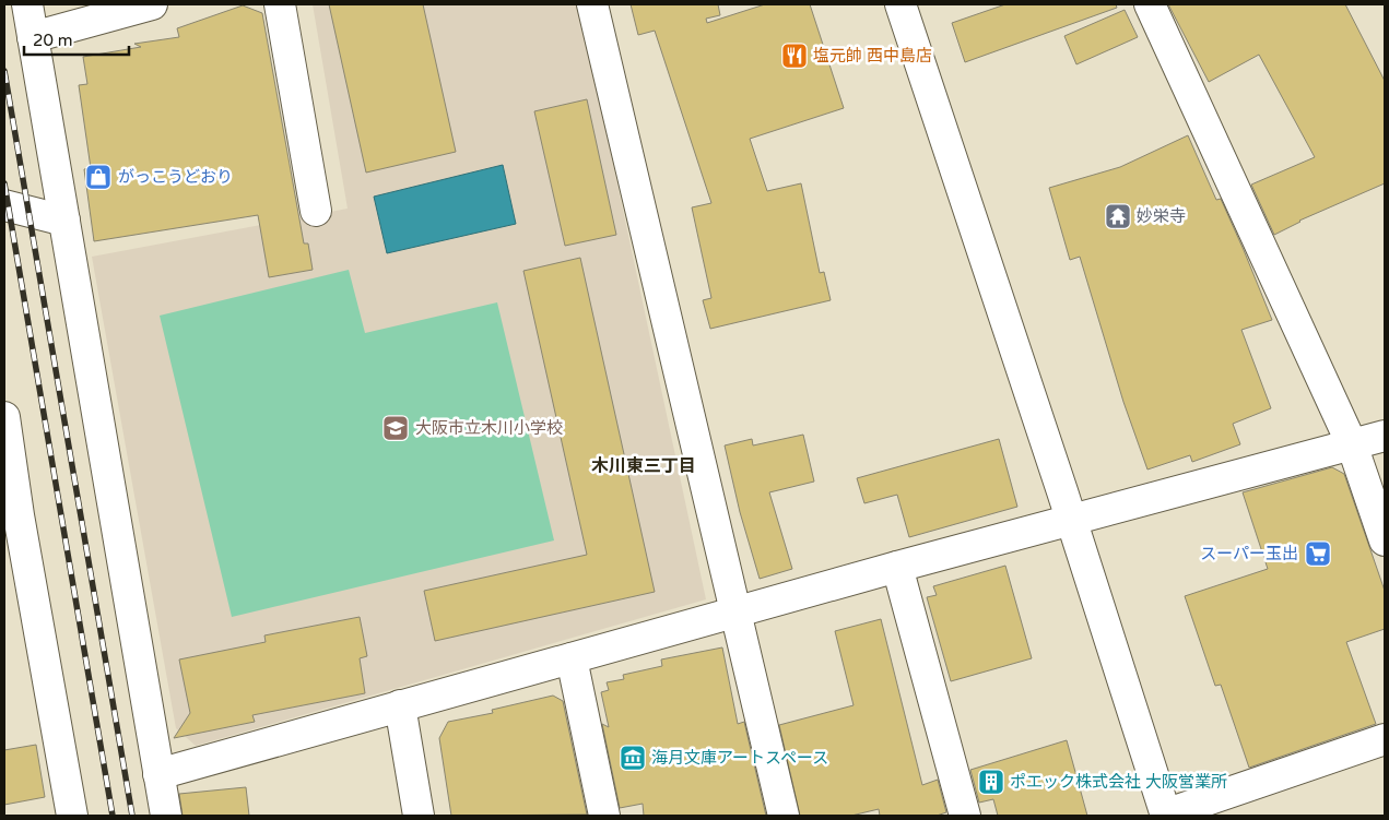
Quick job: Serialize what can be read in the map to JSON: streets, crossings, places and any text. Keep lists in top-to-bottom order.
{
  "districts": ["木川東三丁目"],
  "places": {
    "restaurant": ["塩元帥 西中島店"],
    "shop": ["がっこうどおり"],
    "temple": ["妙栄寺"],
    "school or university": ["大阪市立木川小学校"],
    "supermarket": ["スーパー玉出"],
    "museum": ["海月文庫アートスペース"],
    "building": ["ポエック株式会社 大阪営業所"]
  },
  "scale_bar": "20 m"
}
